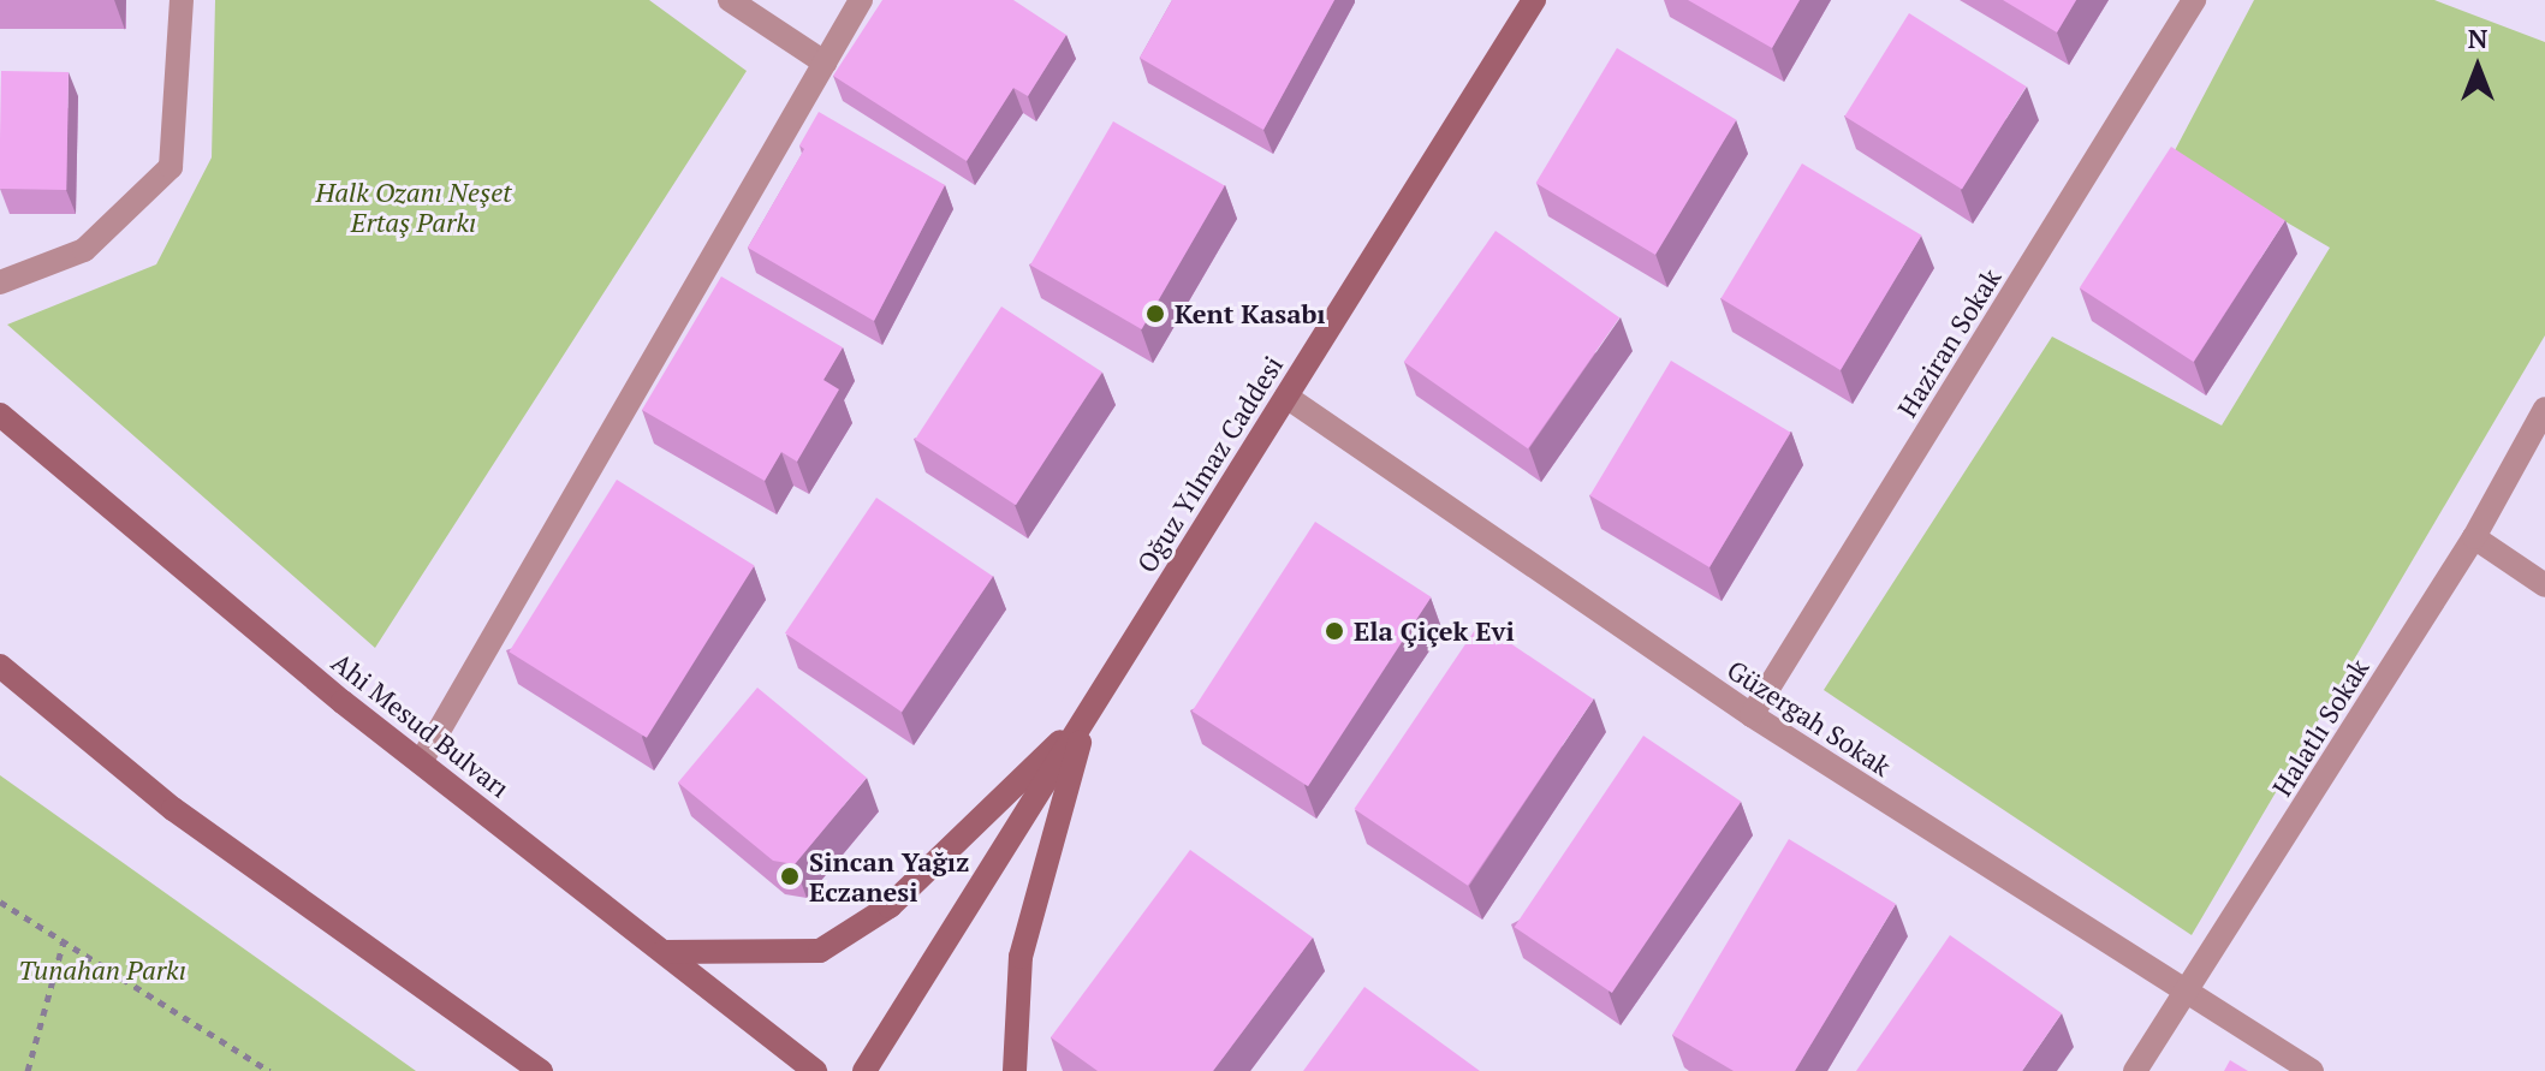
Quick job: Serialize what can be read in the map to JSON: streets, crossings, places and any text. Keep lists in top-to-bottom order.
{
  "streets": {
    "main road": ["Oğuz Yılmaz Caddesi", "Ahi Mesud Bulvarı"],
    "street": ["Haziran Sokak", "Güzergah Sokak", "Halatlı Sokak"]
  },
  "crossings": [
    ["Haziran Sokak", "Güzergah Sokak"],
    ["Oğuz Yılmaz Caddesi", "Güzergah Sokak"],
    ["Güzergah Sokak", "Halatlı Sokak"]
  ],
  "parks": ["Halk Ozanı Neşet Ertaş Parkı", "Tunahan Parkı"],
  "places": ["Kent Kasabı", "Ela Çiçek Evi", "Sincan Yağız Eczanesi"],
  "north": "top"
}
